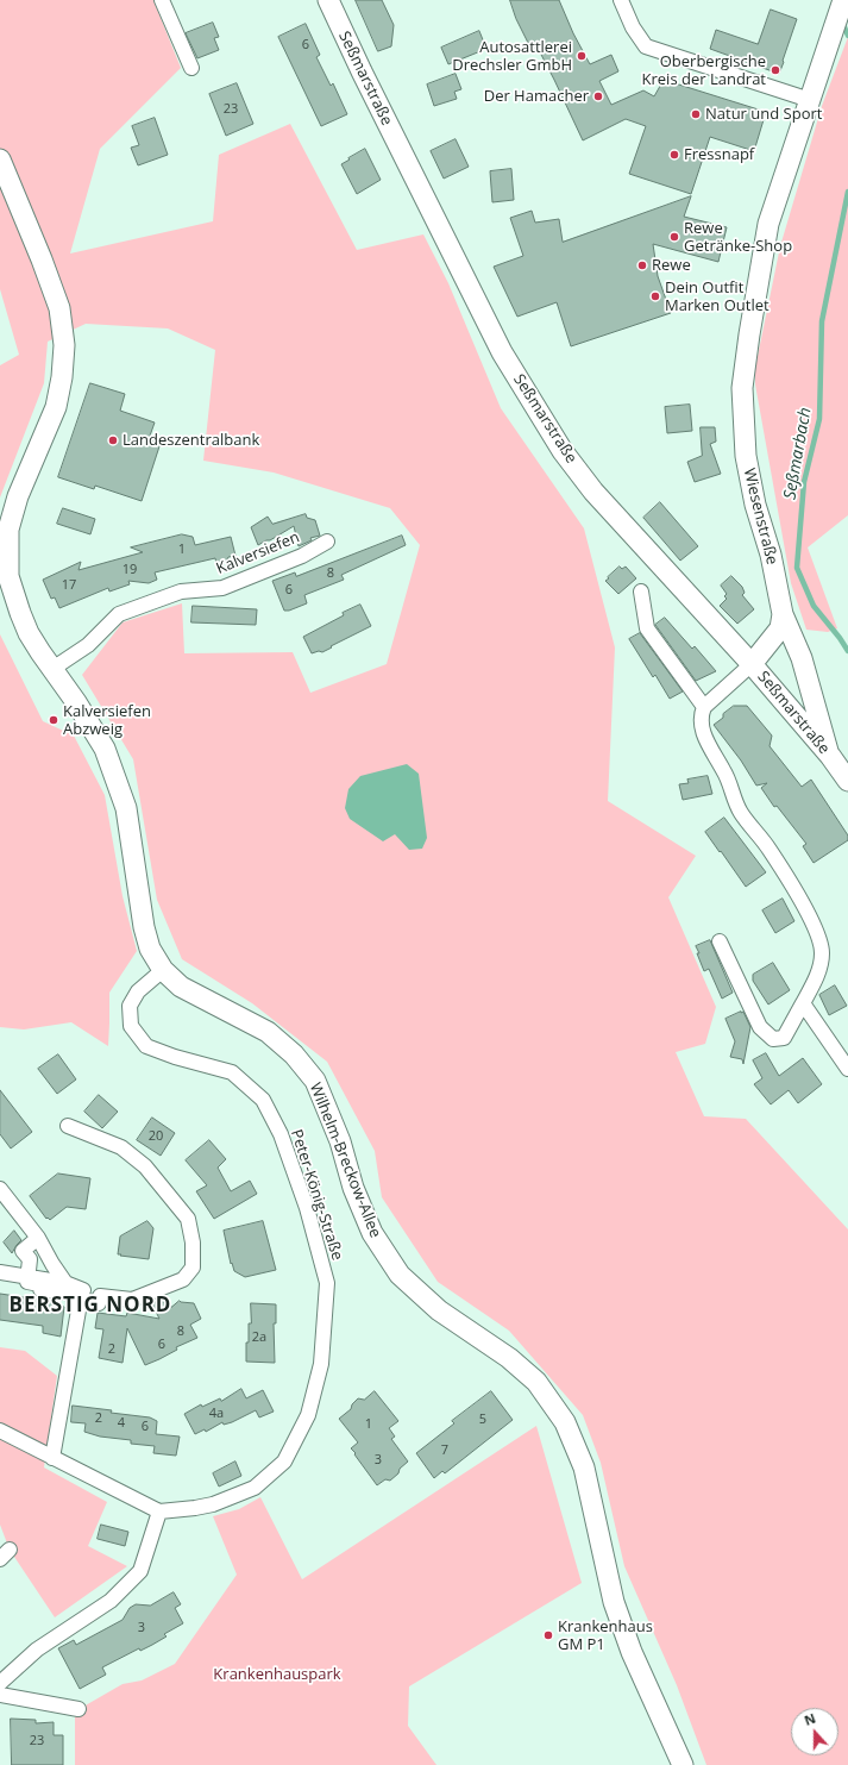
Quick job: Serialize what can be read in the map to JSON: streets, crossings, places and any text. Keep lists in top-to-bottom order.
{
  "streets": {
    "street": [
      "Seßmarstraße",
      "Wiesenstraße",
      "Kalversiefen",
      "Wilhelm-Breckow-Allee",
      "Peter-König-Straße"
    ]
  },
  "crossings": [
    ["Seßmarstraße", "Wiesenstraße"],
    ["Kalversiefen", "Wilhelm-Breckow-Allee"],
    ["Wilhelm-Breckow-Allee", "Peter-König-Straße"]
  ],
  "districts": ["BERSTIG NORD"],
  "water": ["Seßmarbach"],
  "parks": ["Krankenhauspark"],
  "places": [
    "Autosattlerei Drechsler GmbH",
    "Oberbergische Kreis der Landrat",
    "Der Hamacher",
    "Natur und Sport",
    "Fressnapf",
    "Rewe Getränke-Shop",
    "Rewe",
    "Dein Outfit Marken Outlet",
    "Landeszentralbank",
    "Kalversiefen Abzweig",
    "Krankenhaus GM P1"
  ],
  "house_numbers": [
    "6",
    "23",
    "1",
    "19",
    "8",
    "17",
    "6",
    "20",
    "8",
    "2a",
    "6",
    "2",
    "4a",
    "2",
    "5",
    "4",
    "1",
    "6",
    "7",
    "3",
    "3",
    "23"
  ],
  "north": "top"
}
